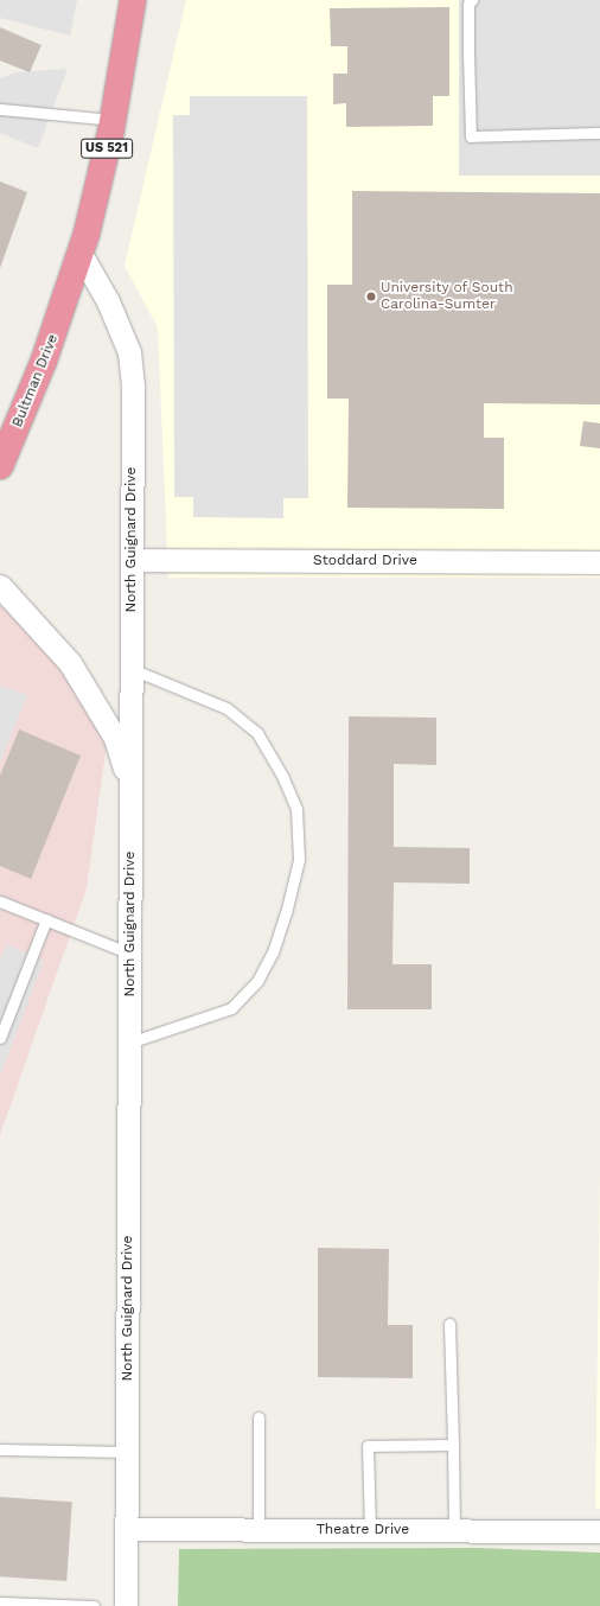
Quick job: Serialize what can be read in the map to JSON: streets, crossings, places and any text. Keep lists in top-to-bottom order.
{
  "streets": {
    "highway": ["US 521", "Bultman Drive"],
    "street": ["North Guignard Drive", "Stoddard Drive", "Theatre Drive"]
  },
  "crossings": [
    ["US 521", "Bultman Drive"],
    ["US 521", "North Guignard Drive"],
    ["Bultman Drive", "North Guignard Drive"],
    ["North Guignard Drive", "Stoddard Drive"],
    ["North Guignard Drive", "Theatre Drive"]
  ],
  "places": ["University of South Carolina-Sumter"]
}
